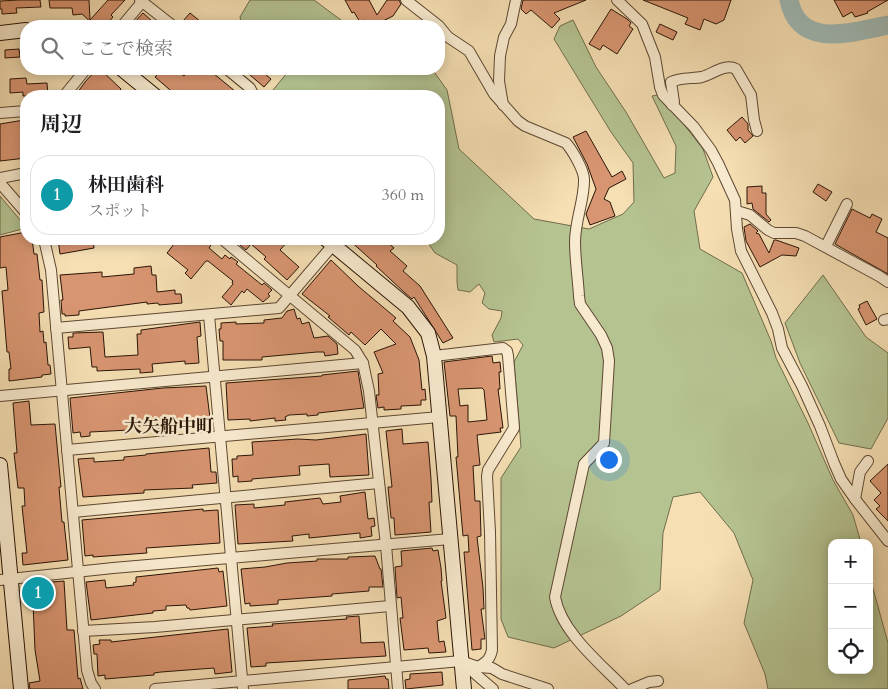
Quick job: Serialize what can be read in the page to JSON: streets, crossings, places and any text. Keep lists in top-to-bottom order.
{
  "districts": ["大矢船中町"],
  "page": {
    "search": "ここで検索",
    "heading": "周辺",
    "list": [
      {
        "mark": "1",
        "name": "林田歯科",
        "note": "スポット",
        "value": "360 m"
      }
    ],
    "map_buttons": ["+", "−"],
    "pins": "1"
  }
}
